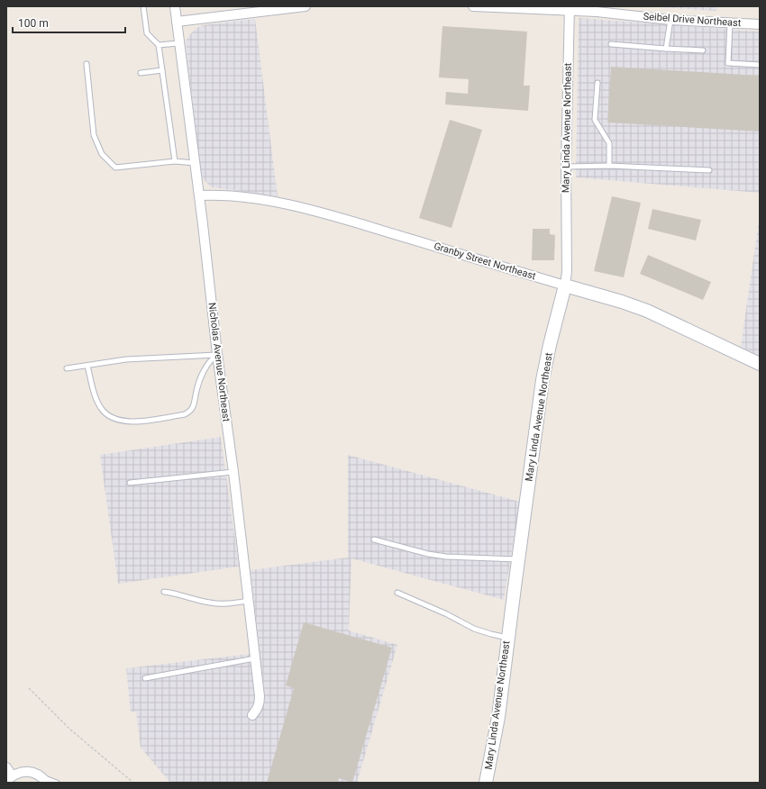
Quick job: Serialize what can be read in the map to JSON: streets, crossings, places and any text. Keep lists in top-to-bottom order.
{
  "streets": {
    "street": [
      "Seibel Drive Northeast",
      "Mary Linda Avenue Northeast",
      "Granby Street Northeast",
      "Nicholas Avenue Northeast"
    ]
  },
  "crossings": [
    ["Seibel Drive Northeast", "Mary Linda Avenue Northeast"],
    ["Mary Linda Avenue Northeast", "Granby Street Northeast"],
    ["Granby Street Northeast", "Nicholas Avenue Northeast"]
  ],
  "scale_bar": "100 m"
}
